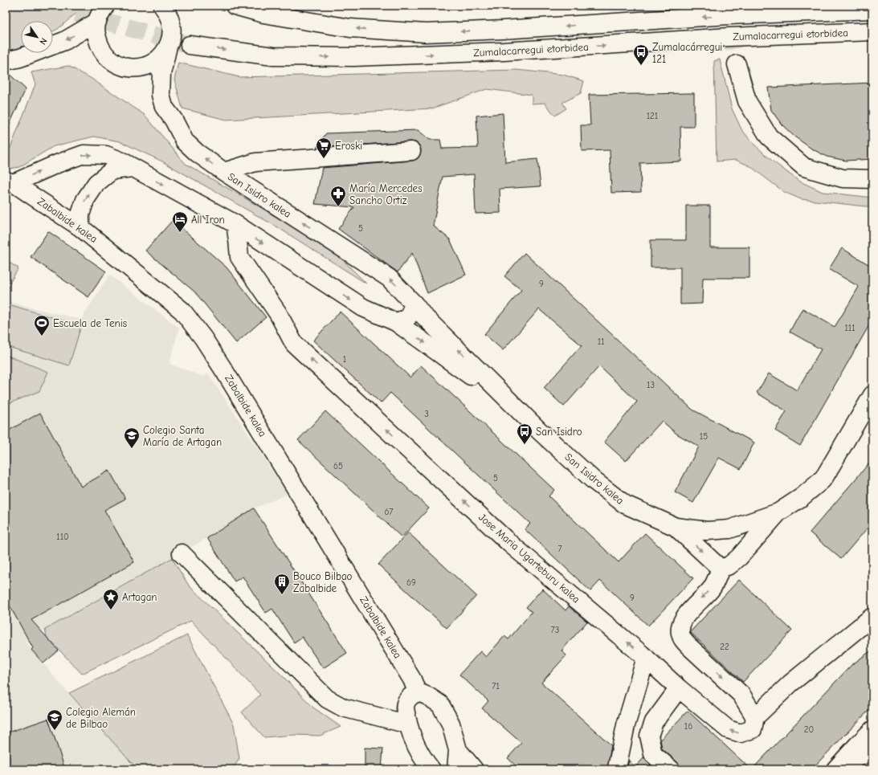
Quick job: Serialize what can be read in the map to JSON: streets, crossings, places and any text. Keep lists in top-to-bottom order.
{
  "streets": {
    "street": [
      "Zumalacarregui etorbidea",
      "San Isidro kalea",
      "Zabalbide kalea",
      "Jose Maria Ugarteburu kalea"
    ]
  },
  "crossings": [
    ["San Isidro kalea", "Zabalbide kalea"],
    ["San Isidro kalea", "Jose Maria Ugarteburu kalea"]
  ],
  "one_way": ["Jose Maria Ugarteburu kalea"],
  "places": {
    "bus stop": ["Zumalacárregui 121", "San Isidro"],
    "supermarket": ["Eroski"],
    "pharmacy": ["María Mercedes Sancho Ortiz"],
    "hotel": ["All Iron"],
    "sports": ["Escuela de Tenis"],
    "school or university": ["Colegio Santa María de Artagan", "Colegio Alemán de Bilbao"],
    "building": ["Bouco Bilbao Zabalbide"],
    "place": ["Artagan"]
  },
  "house_numbers": [
    "121",
    "5",
    "9",
    "111",
    "11",
    "1",
    "13",
    "3",
    "15",
    "65",
    "5",
    "67",
    "110",
    "7",
    "69",
    "9",
    "73",
    "22",
    "71",
    "16",
    "20"
  ],
  "north": "bottom right"
}
